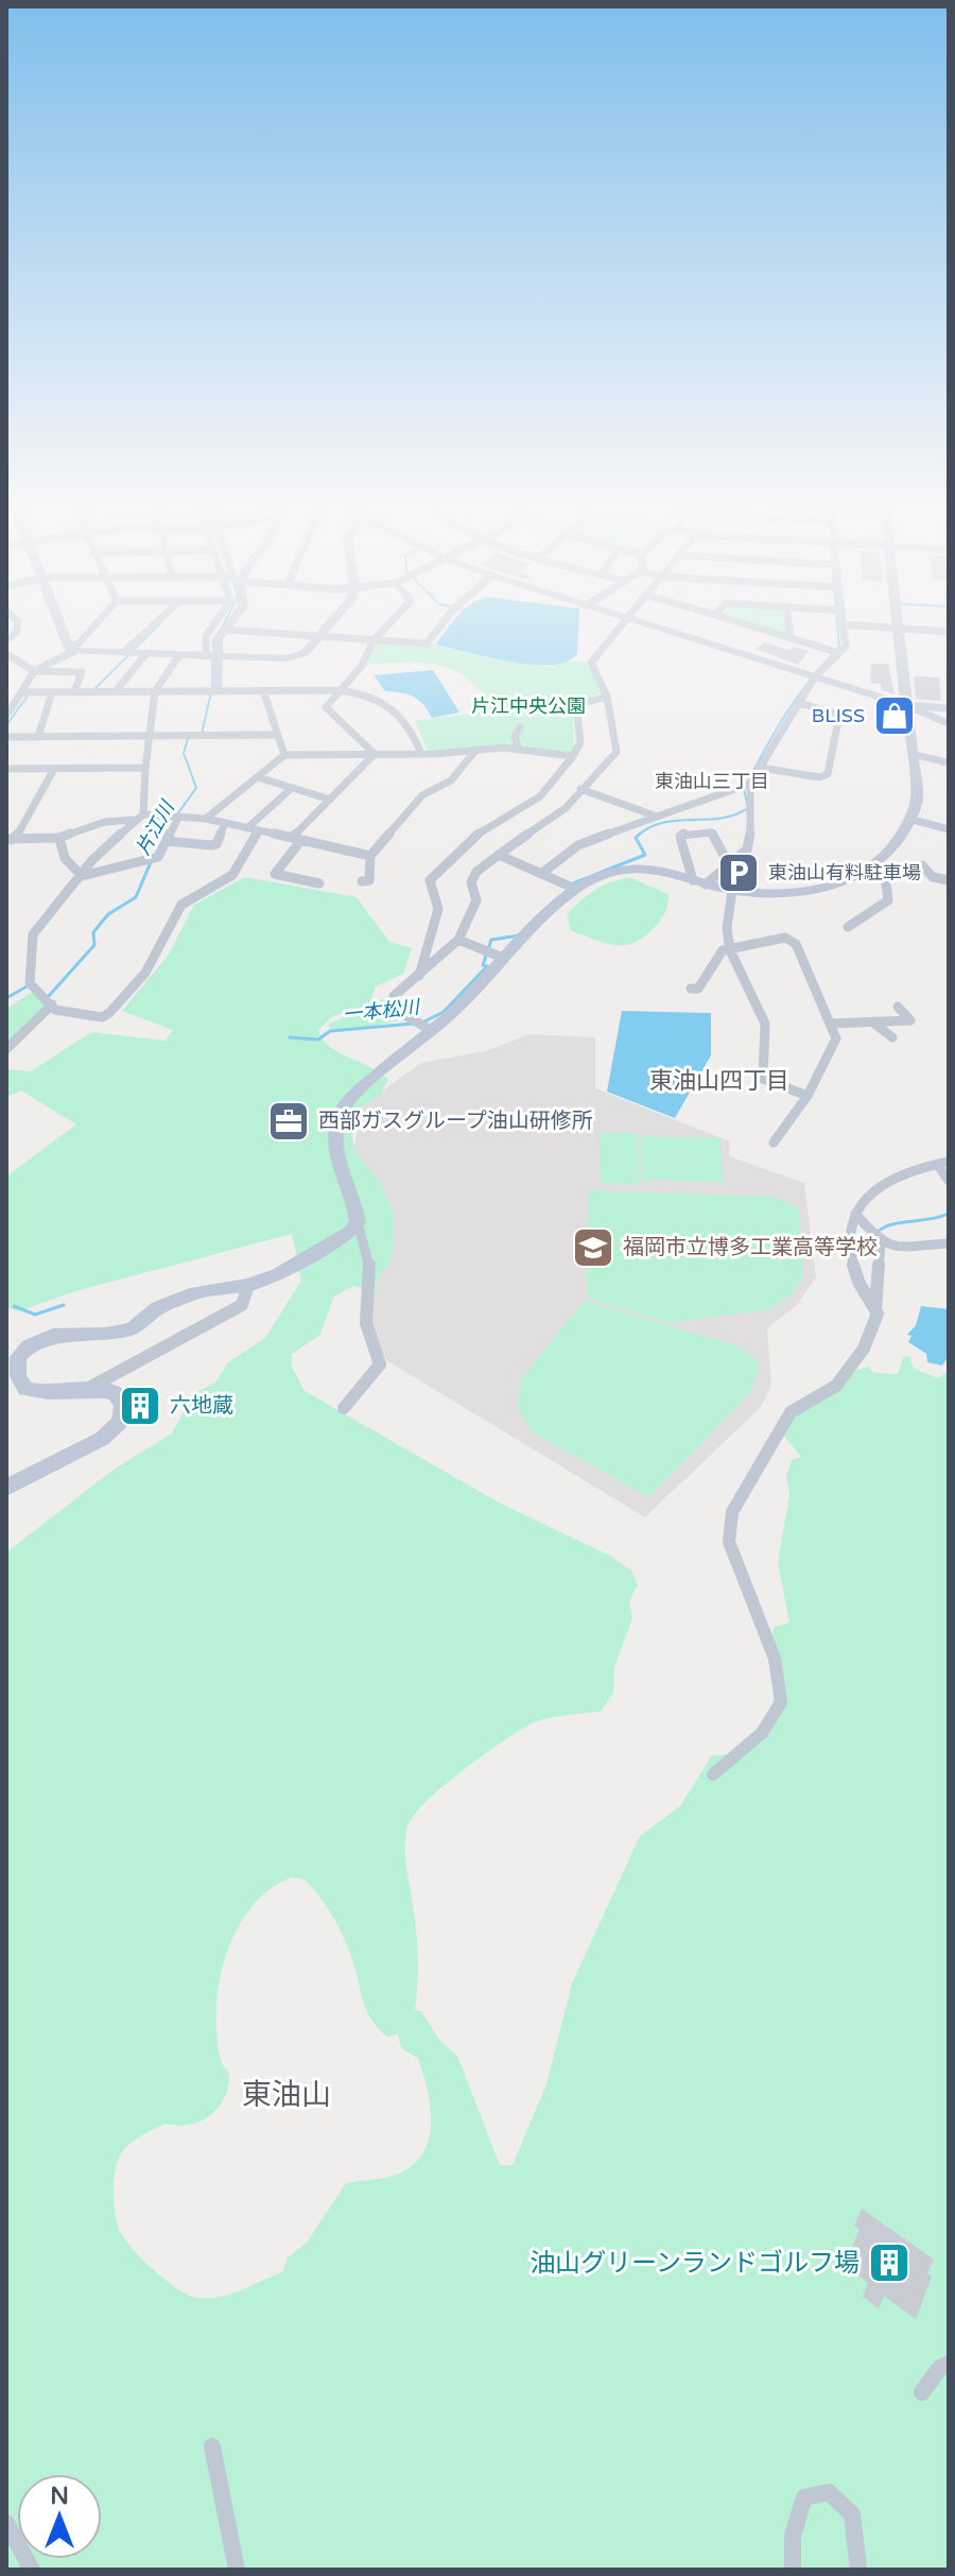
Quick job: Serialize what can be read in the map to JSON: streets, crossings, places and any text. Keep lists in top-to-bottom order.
{
  "districts": ["東油山三丁目", "東油山四丁目", "東油山"],
  "water": ["片江川", "一本松川"],
  "parks": ["片江中央公園"],
  "places": {
    "shop": ["BLISS"],
    "parking": ["東油山有料駐車場"],
    "office": ["西部ガスグループ油山研修所"],
    "school or university": ["福岡市立博多工業高等学校"],
    "building": ["六地蔵", "油山グリーンランドゴルフ場"]
  },
  "north": "top"
}
